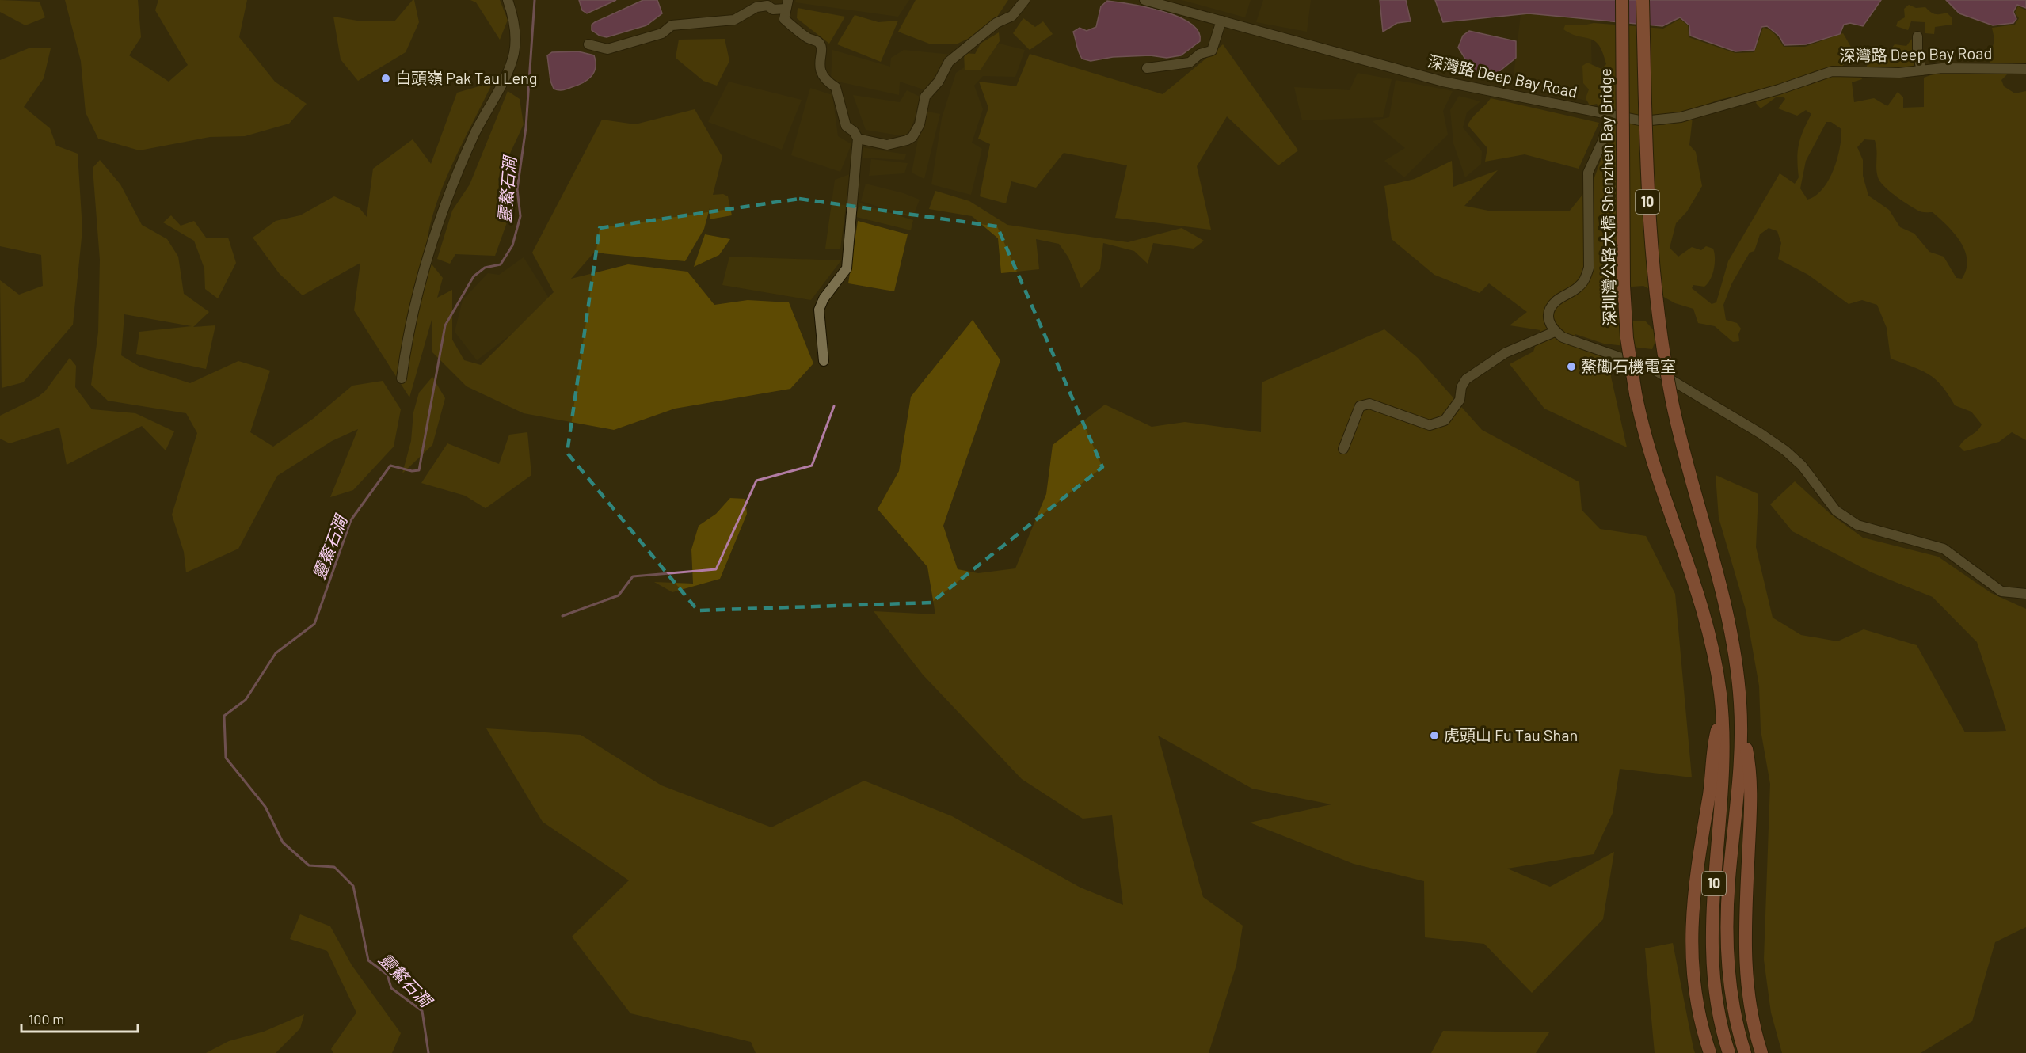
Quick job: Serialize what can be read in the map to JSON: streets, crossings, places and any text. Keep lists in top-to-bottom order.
{
  "streets": {
    "highway": ["深圳灣公路大橋 Shenzhen Bay Bridge", "10"],
    "street": ["深灣路 Deep Bay Road"]
  },
  "crossings": [
    ["深圳灣公路大橋 Shenzhen Bay Bridge", "10"]
  ],
  "water": ["靈鰲石澗"],
  "places": ["白頭嶺 Pak Tau Leng", "鰲磡石機電室", "虎頭山 Fu Tau Shan"],
  "scale_bar": "100 m"
}
